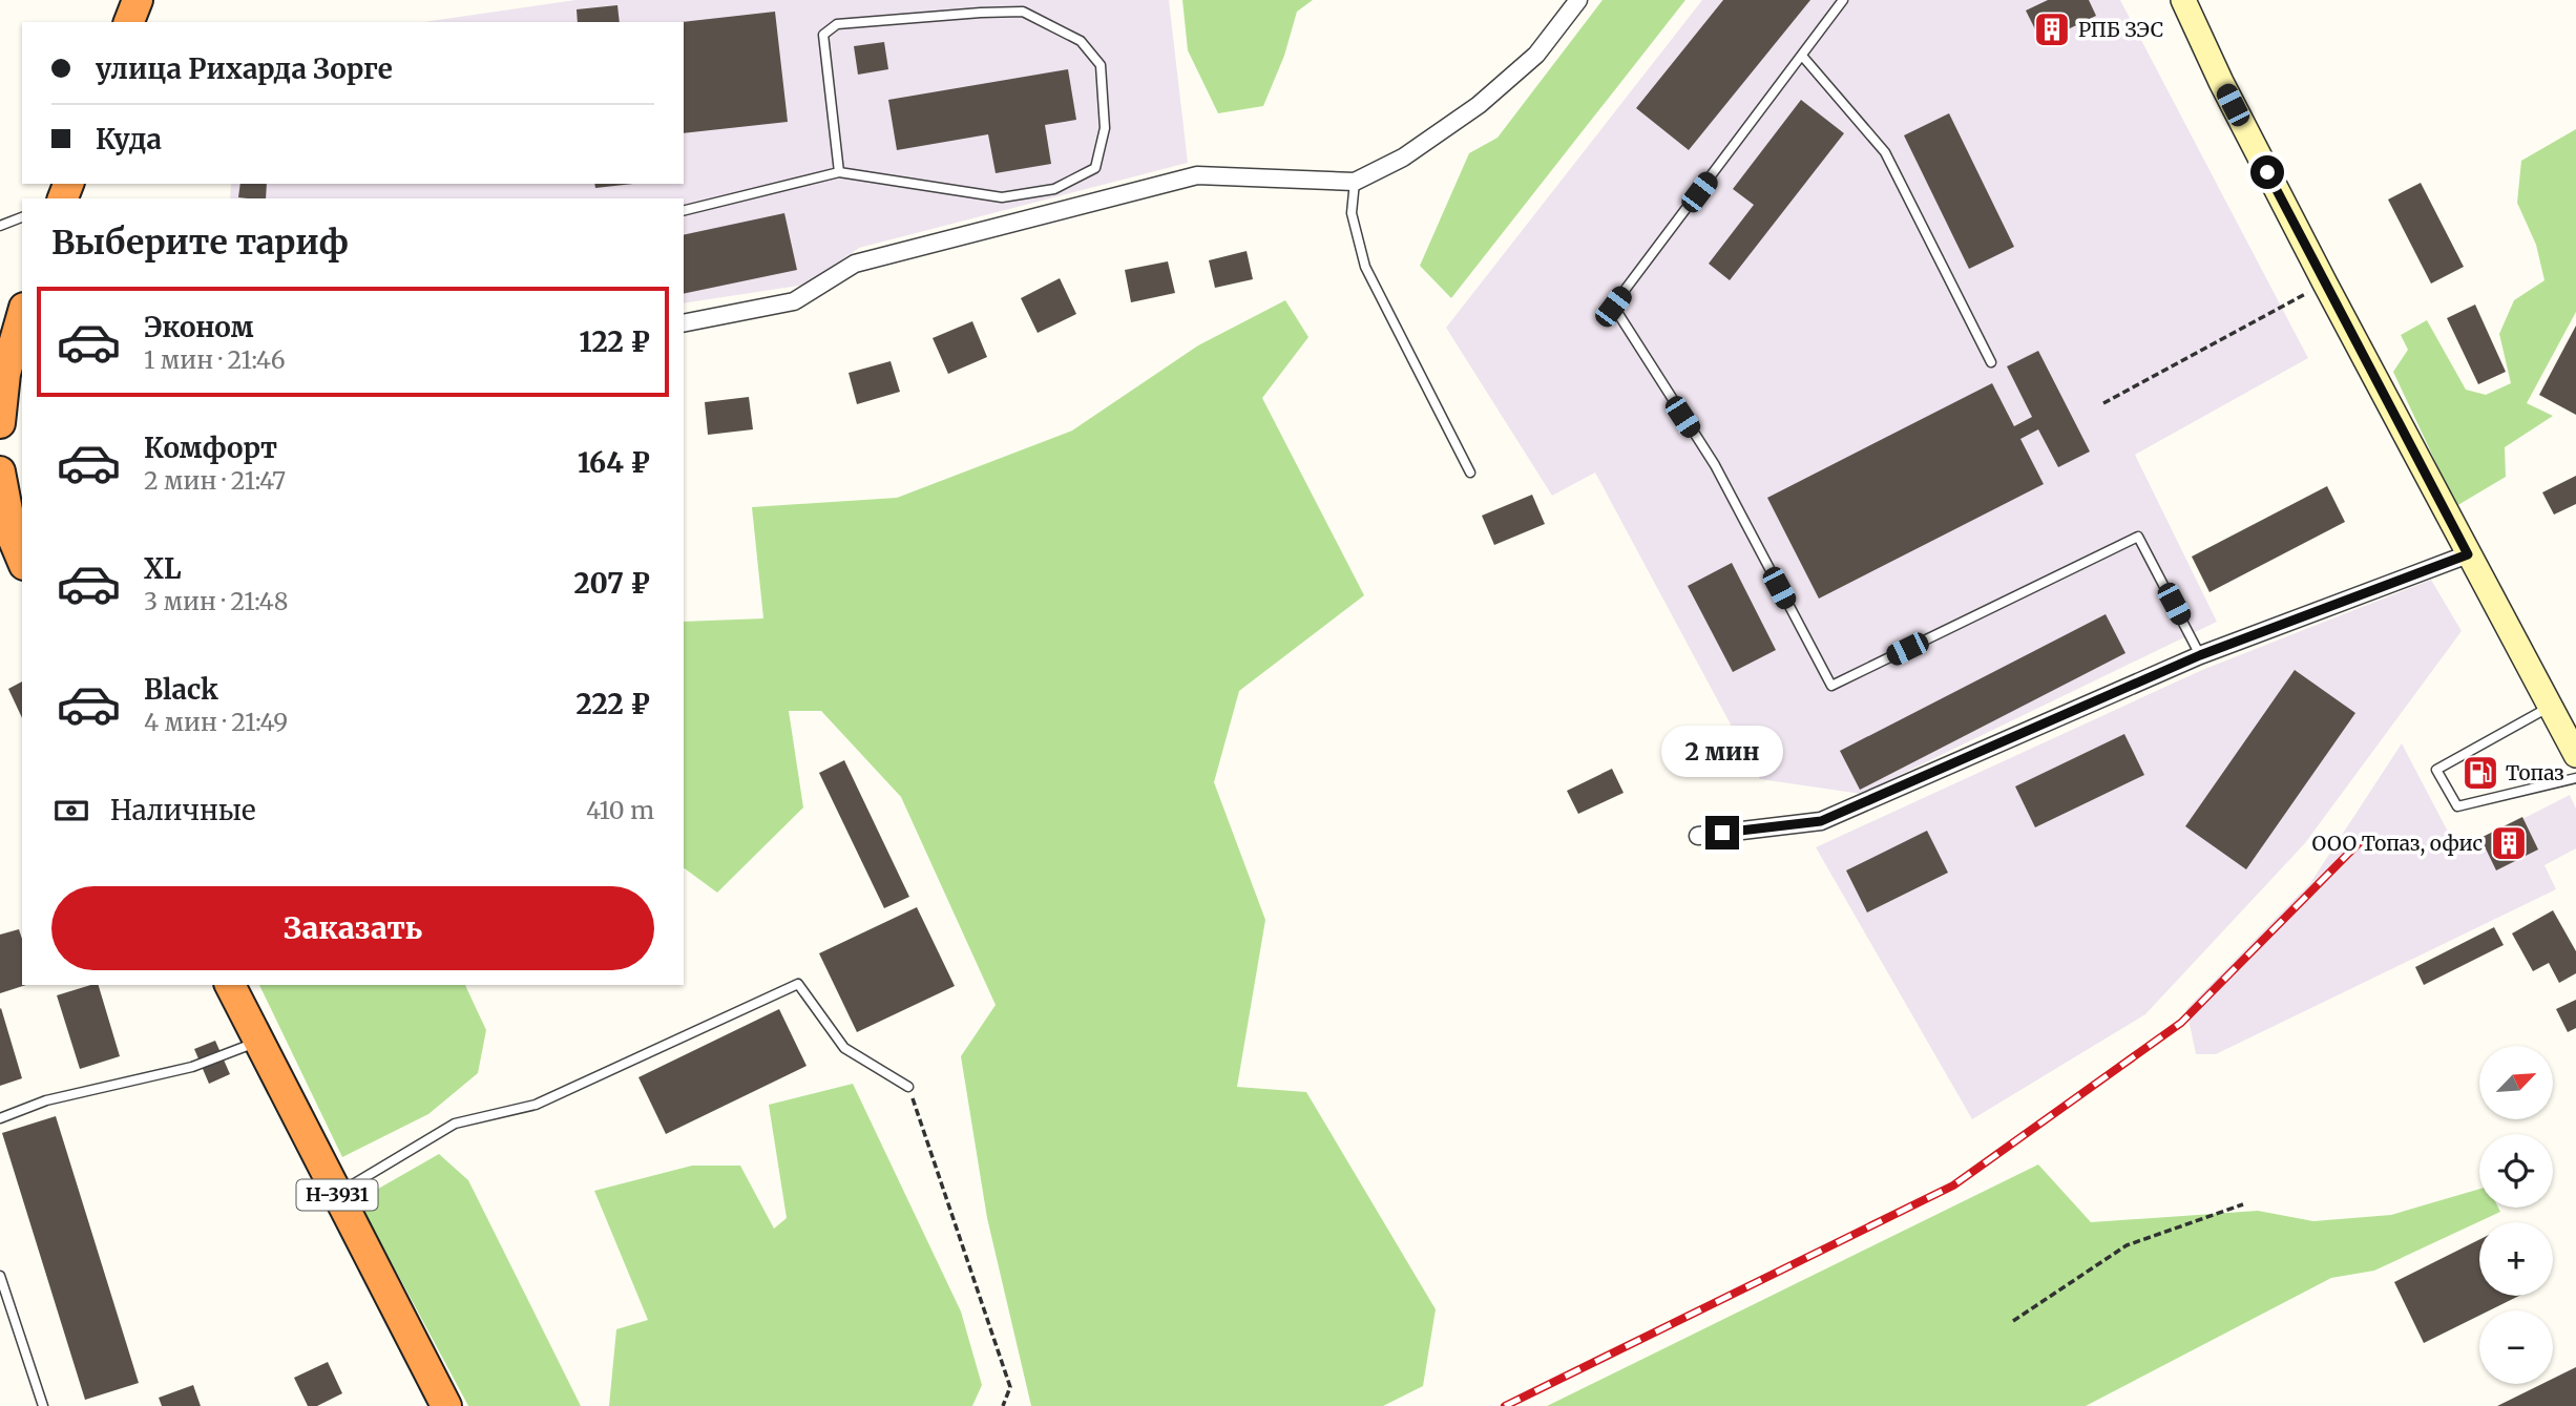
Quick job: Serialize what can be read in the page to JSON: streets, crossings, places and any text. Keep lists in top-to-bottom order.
{
  "streets": {
    "highway": ["Н-3931"]
  },
  "places": {
    "building": ["РПБ ЗЭС", "ООО Топаз, офис"],
    "fuel station": ["Топаз"]
  },
  "north": "top right",
  "page": {
    "banner": ["улица Рихарда Зорге", "Куда"],
    "heading": "Выберите тариф",
    "list": [
      {
        "name": "Эконом",
        "note": "1 мин · 21:46",
        "value": "122 ₽"
      },
      {
        "name": "Комфорт",
        "note": "2 мин · 21:47",
        "value": "164 ₽"
      },
      {
        "name": "XL",
        "note": "3 мин · 21:48",
        "value": "207 ₽"
      },
      {
        "name": "Black",
        "note": "4 мин · 21:49",
        "value": "222 ₽"
      }
    ],
    "bubble": "2 мин",
    "pay": ["Наличные", "410 m"],
    "buttons": "Заказать",
    "map_buttons": ["+", "−"]
  }
}
